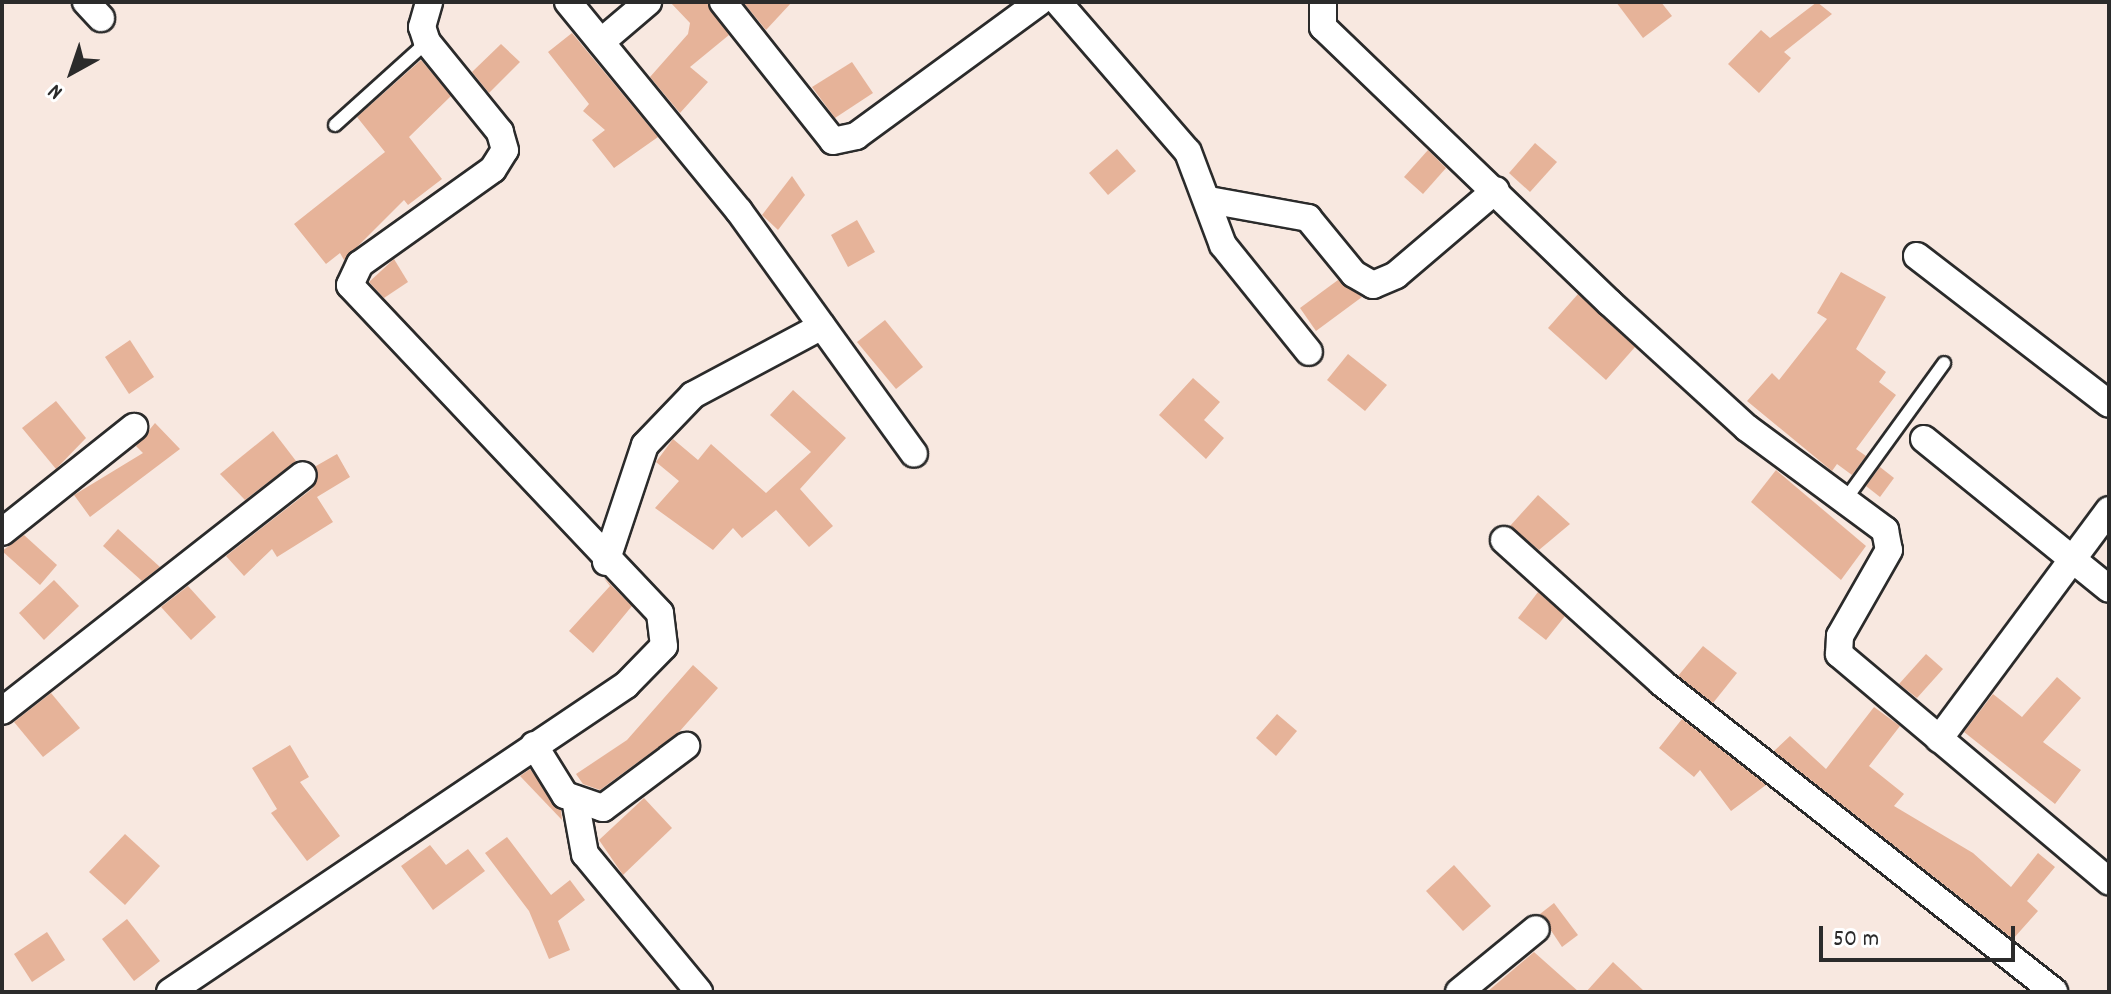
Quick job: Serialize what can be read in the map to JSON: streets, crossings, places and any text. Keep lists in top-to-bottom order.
{
  "scale_bar": "50 m",
  "north": "bottom left"
}
